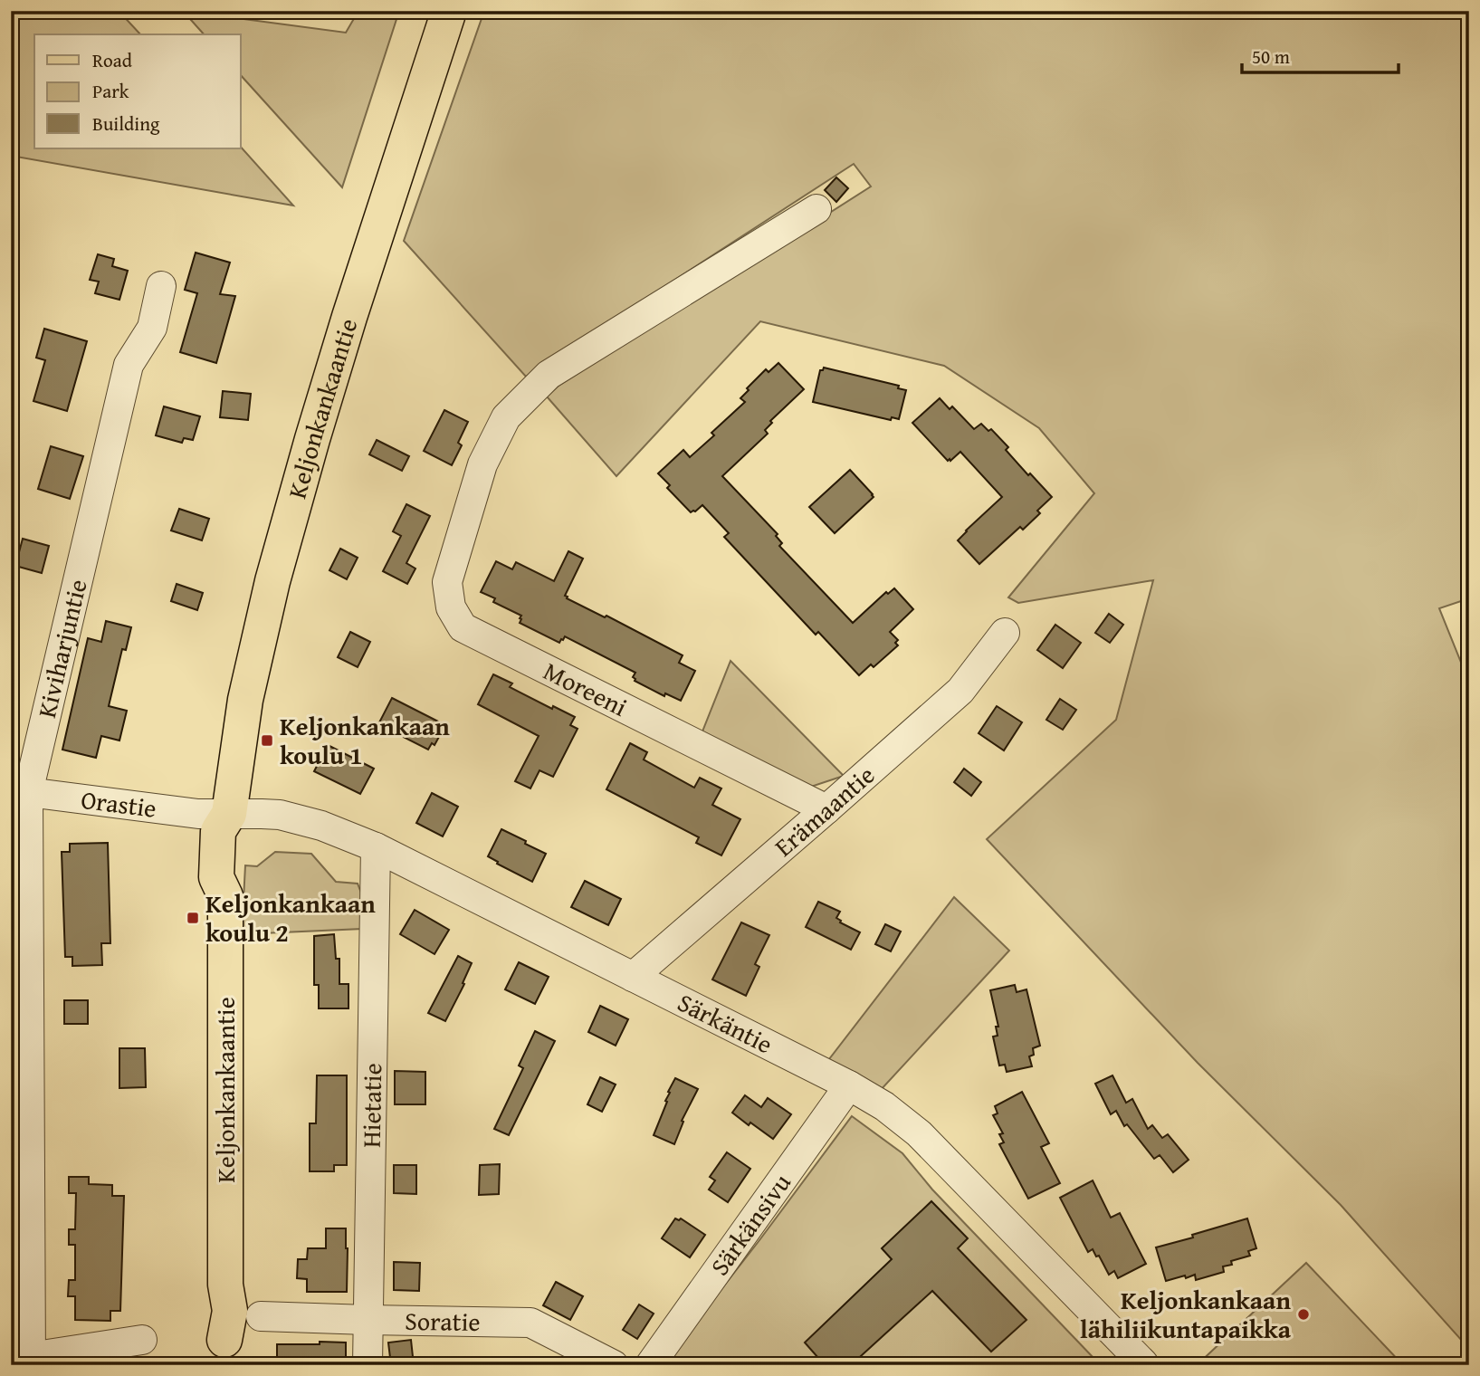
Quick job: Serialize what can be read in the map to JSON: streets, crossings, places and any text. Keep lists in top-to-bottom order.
{
  "streets": {
    "main road": ["Keljonkankaantie"],
    "street": [
      "Kiviharjuntie",
      "Moreeni",
      "Orastie",
      "Erämaantie",
      "Särkäntie",
      "Hietatie",
      "Särkänsivu",
      "Soratie"
    ]
  },
  "crossings": [
    ["Keljonkankaantie", "Orastie"],
    ["Keljonkankaantie", "Särkäntie"],
    ["Kiviharjuntie", "Orastie"],
    ["Moreeni", "Erämaantie"],
    ["Orastie", "Särkäntie"],
    ["Erämaantie", "Särkäntie"],
    ["Särkäntie", "Hietatie"],
    ["Särkäntie", "Särkänsivu"],
    ["Hietatie", "Soratie"]
  ],
  "places": {
    "transit": ["Keljonkankaan koulu 1", "Keljonkankaan koulu 2"],
    "other": ["Keljonkankaan lähiliikuntapaikka"]
  },
  "legend": ["Road", "Park", "Building"],
  "scale_bar": "50 m"
}
